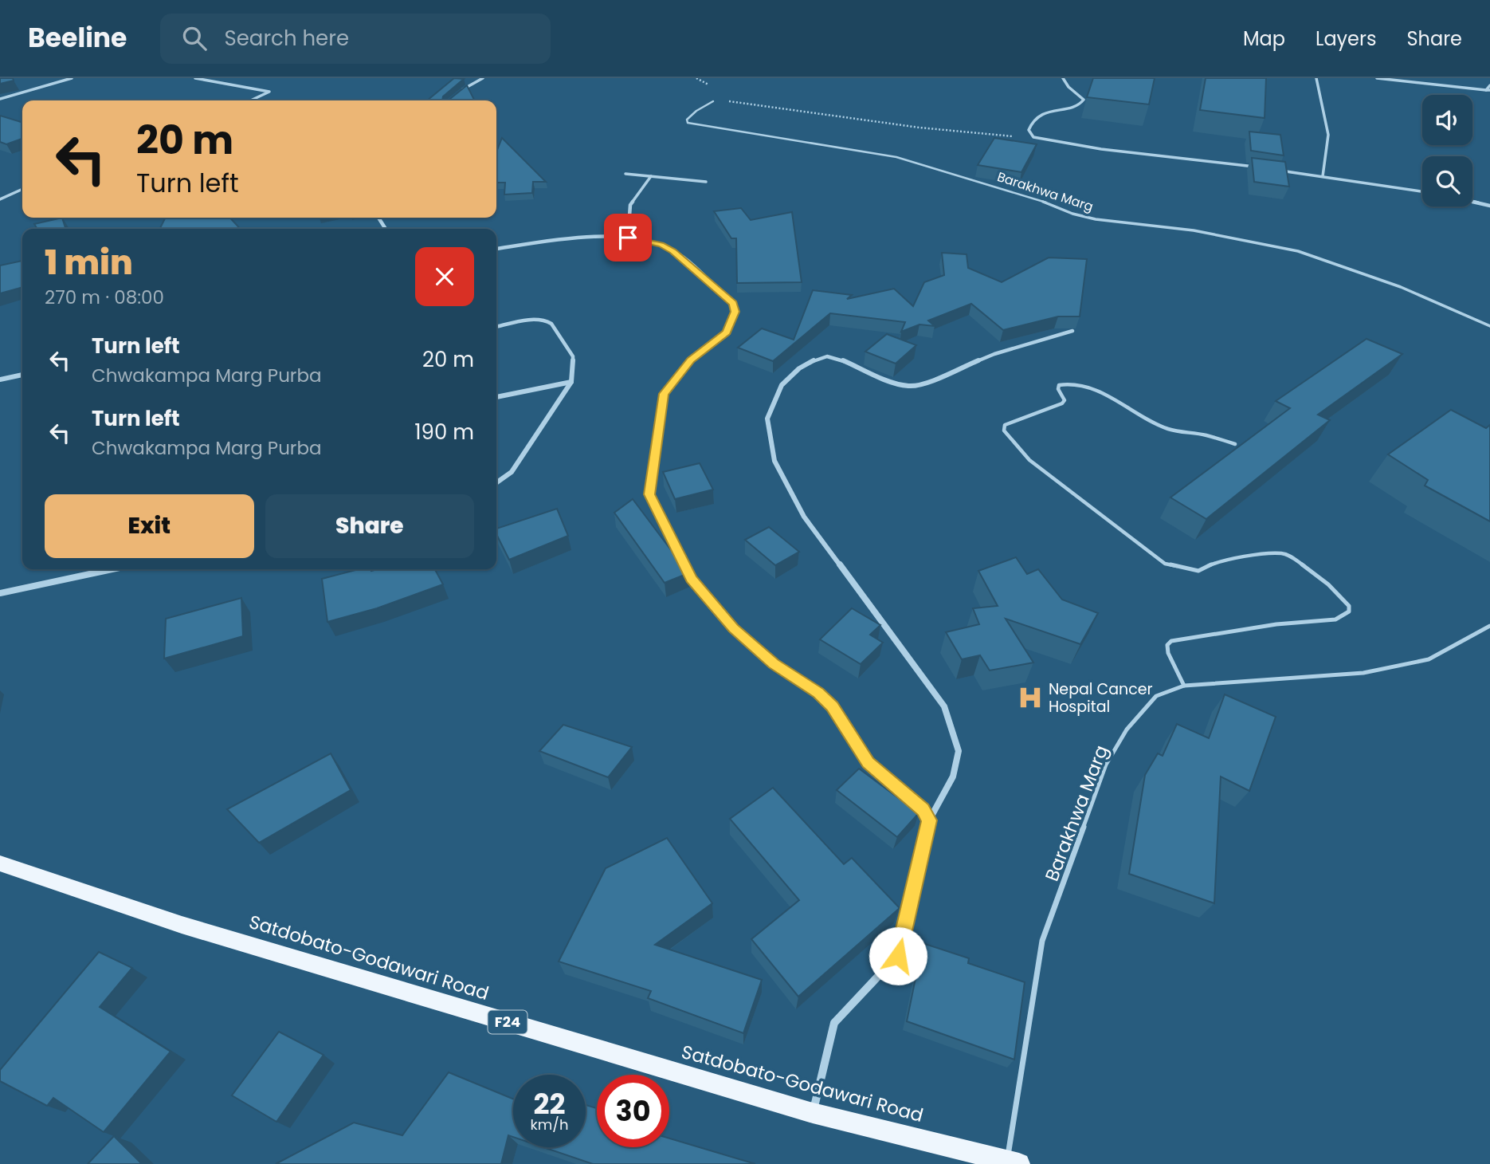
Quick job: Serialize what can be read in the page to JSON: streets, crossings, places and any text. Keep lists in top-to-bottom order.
{
  "streets": {
    "main road": ["Satdobato-Godawari Road", "F24"],
    "lane": ["Barakhwa Marg"]
  },
  "crossings": [
    ["Barakhwa Marg", "Satdobato-Godawari Road"]
  ],
  "places": {
    "hospital": ["Nepal Cancer Hospital"]
  },
  "page": {
    "header": "Beeline",
    "search": "Search here",
    "nav": ["Map", "Layers", "Share"],
    "turn": ["20 m", "Turn left"],
    "heading": ["1 min", "270 m · 08:00"],
    "list": [
      {
        "name": "Turn left",
        "note": "Chwakampa Marg Purba",
        "value": "20 m"
      },
      {
        "name": "Turn left",
        "note": "Chwakampa Marg Purba",
        "value": "190 m"
      }
    ],
    "buttons": ["Exit", "Share"],
    "speed": "22 km/h",
    "limit": "30"
  }
}
